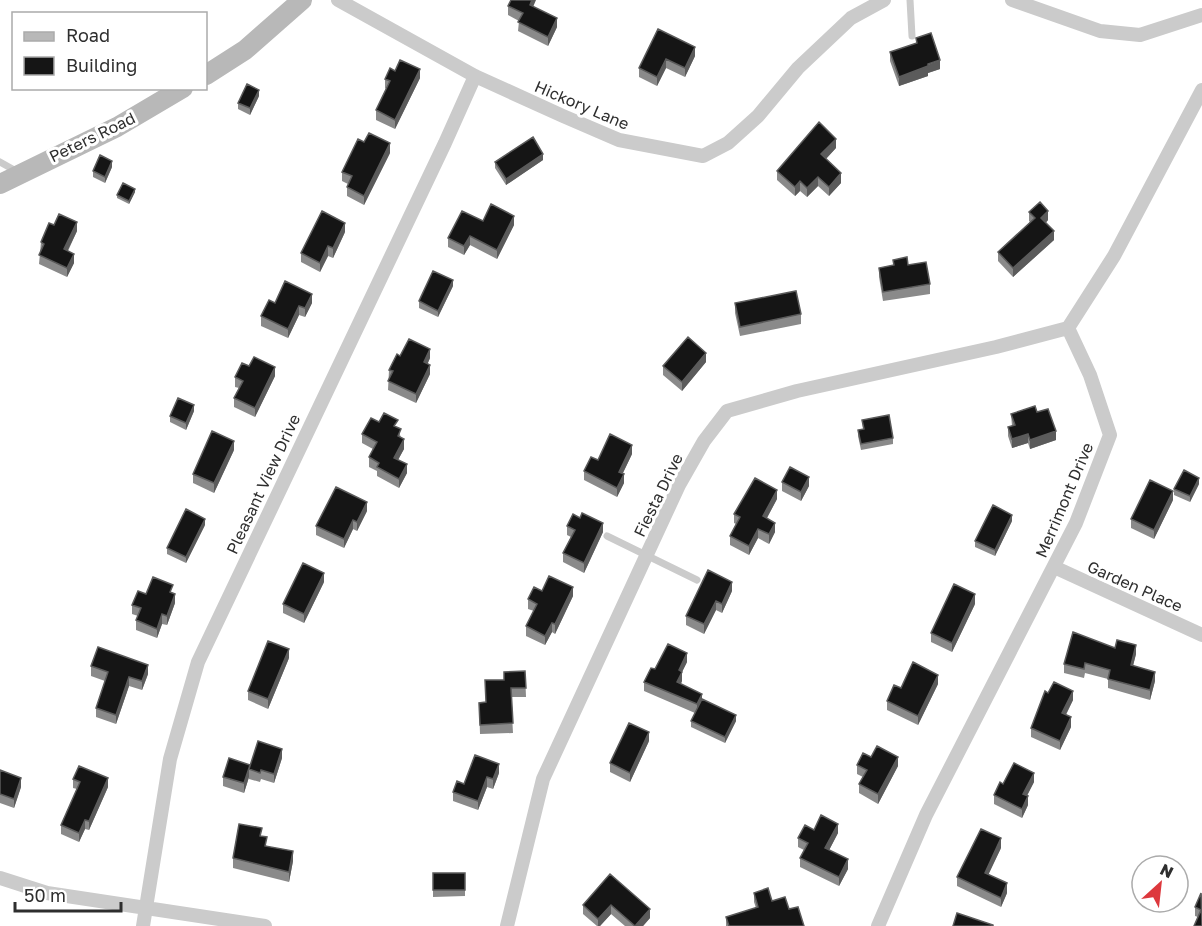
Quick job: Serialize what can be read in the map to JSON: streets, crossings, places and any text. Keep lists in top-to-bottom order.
{
  "streets": {
    "street": [
      "Hickory Lane",
      "Peters Road",
      "Pleasant View Drive",
      "Fiesta Drive",
      "Merrimont Drive",
      "Garden Place"
    ]
  },
  "crossings": [
    ["Hickory Lane", "Pleasant View Drive"],
    ["Fiesta Drive", "Merrimont Drive"],
    ["Merrimont Drive", "Garden Place"]
  ],
  "legend": ["Road", "Building"],
  "scale_bar": "50 m",
  "north": "top right"
}
